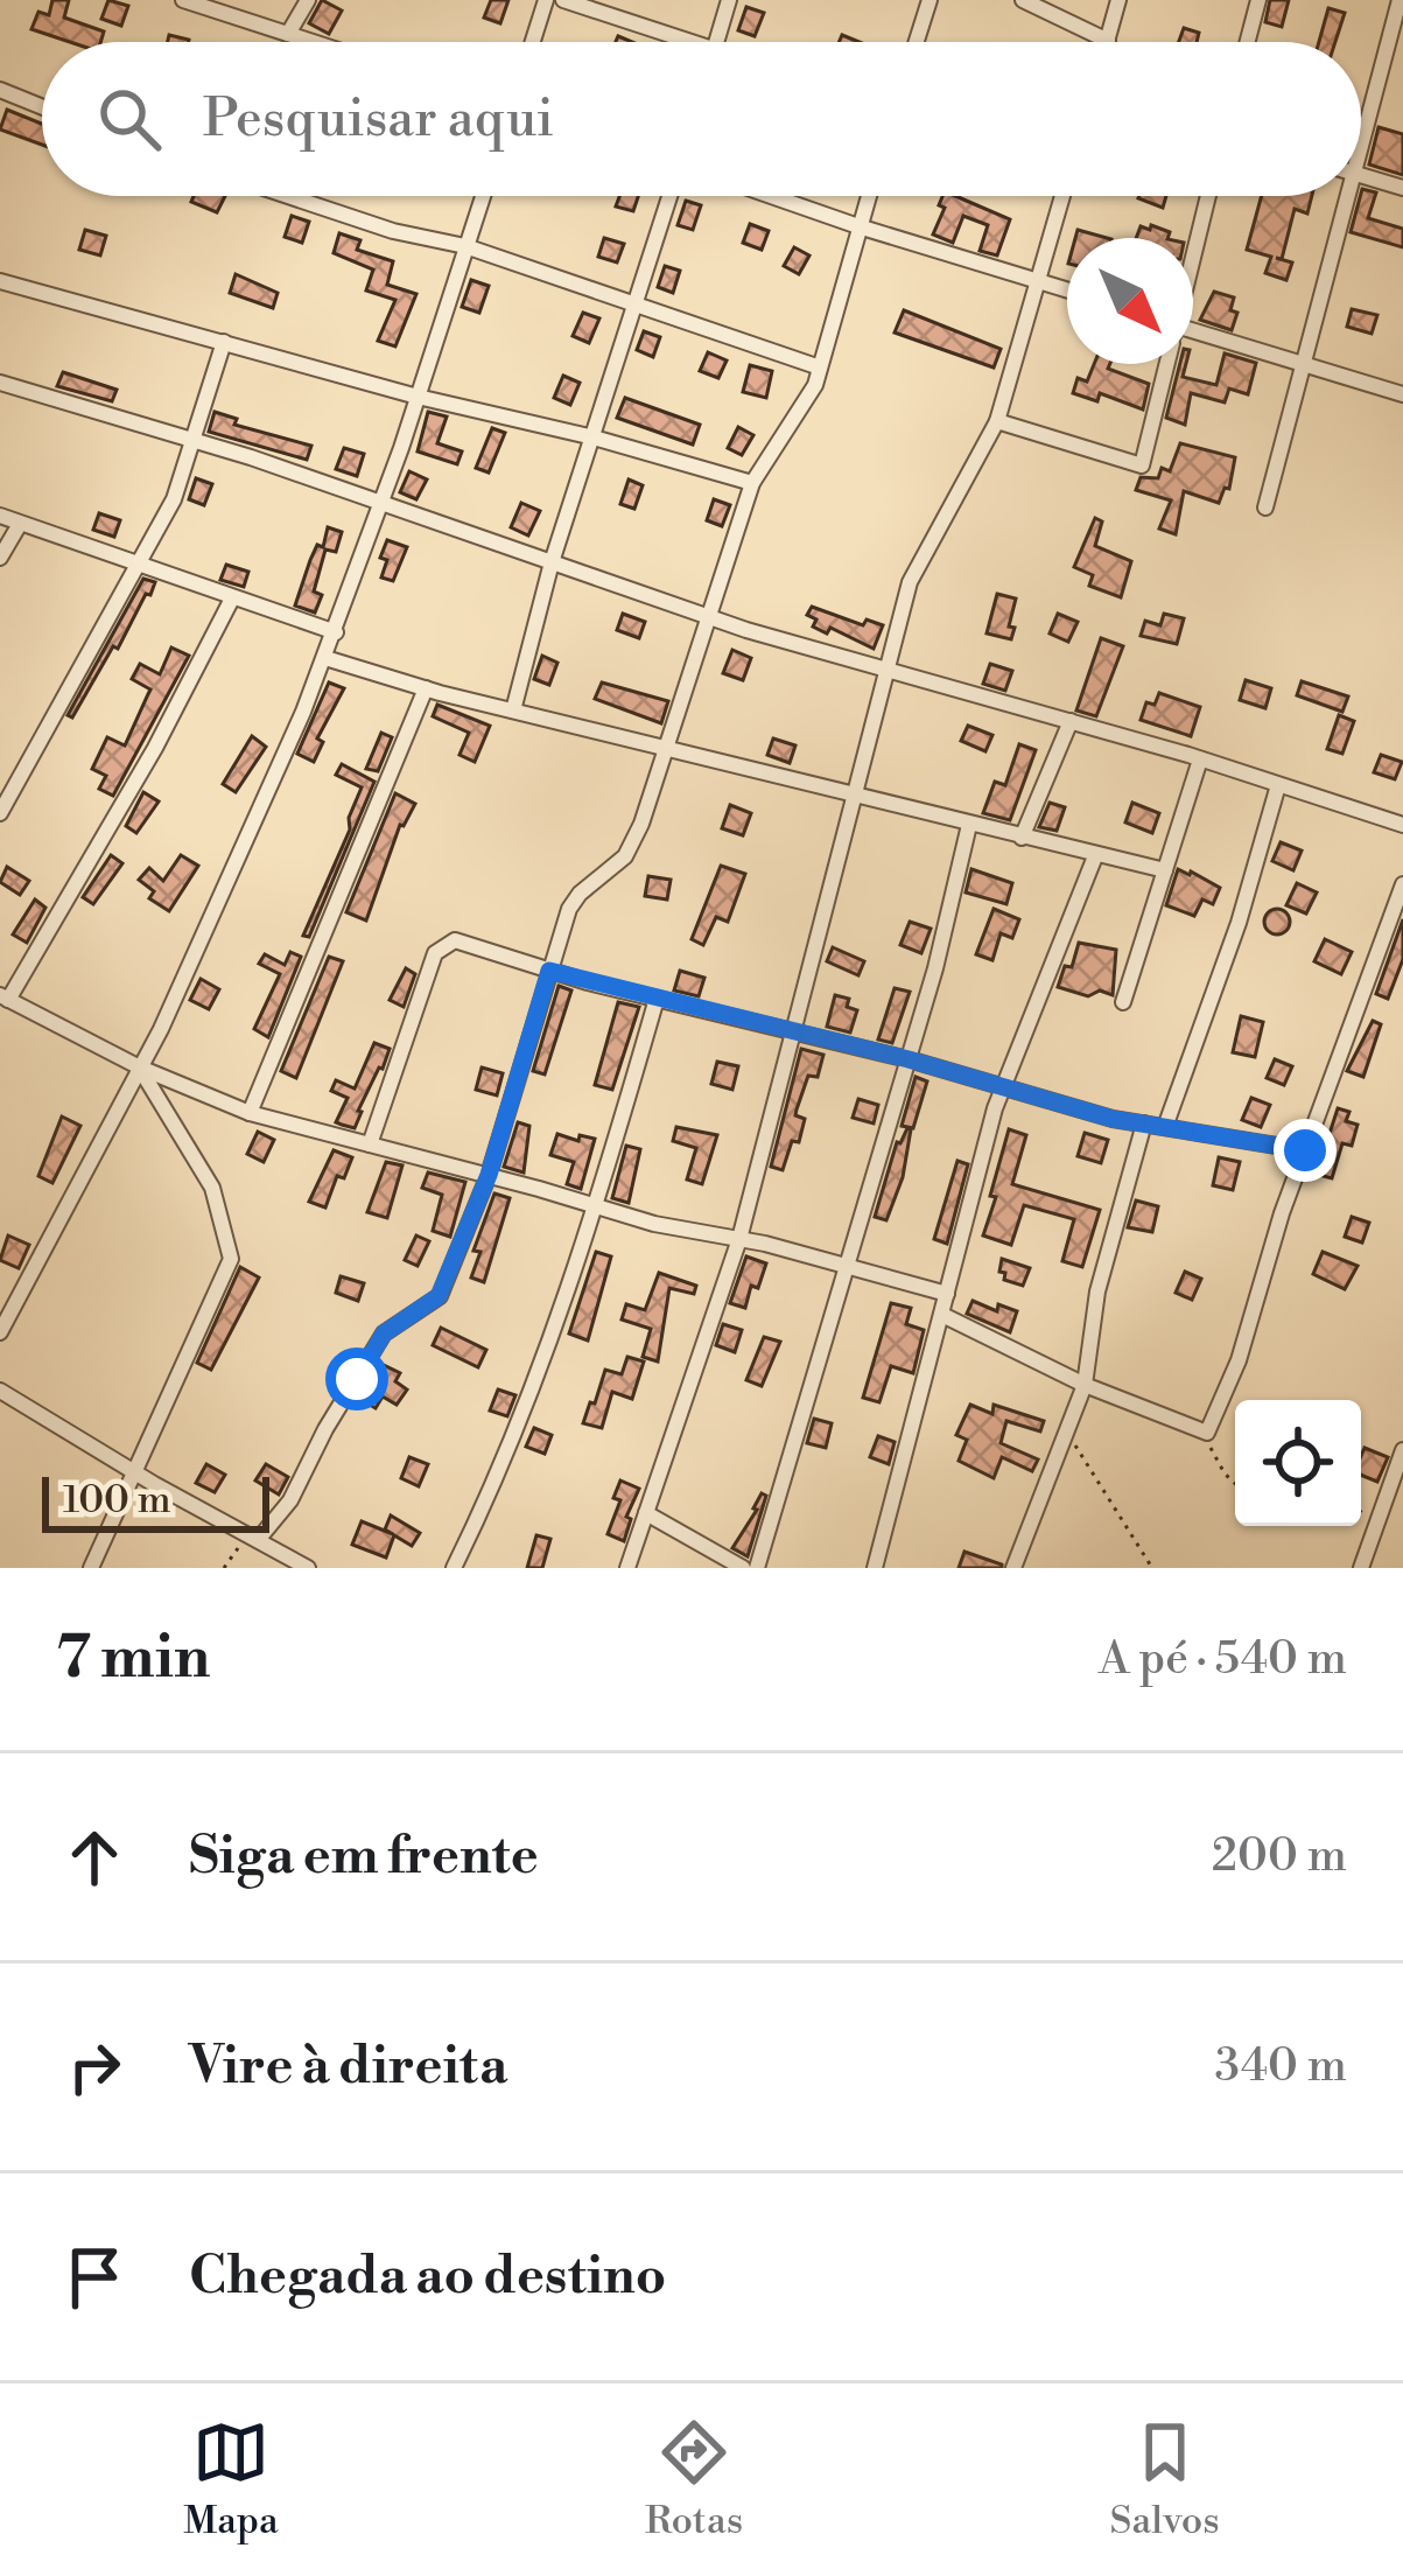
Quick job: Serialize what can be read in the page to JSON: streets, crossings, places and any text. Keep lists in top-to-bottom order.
{
  "scale_bar": "100 m",
  "north": "bottom right",
  "page": {
    "search": "Pesquisar aqui",
    "scale": "100 m",
    "heading": ["7 min", "A pé · 540 m"],
    "list": [
      ["Siga em frente", "200 m"],
      ["Vire à direita", "340 m"],
      "Chegada ao destino"
    ],
    "nav": ["Mapa", "Rotas", "Salvos"]
  }
}
